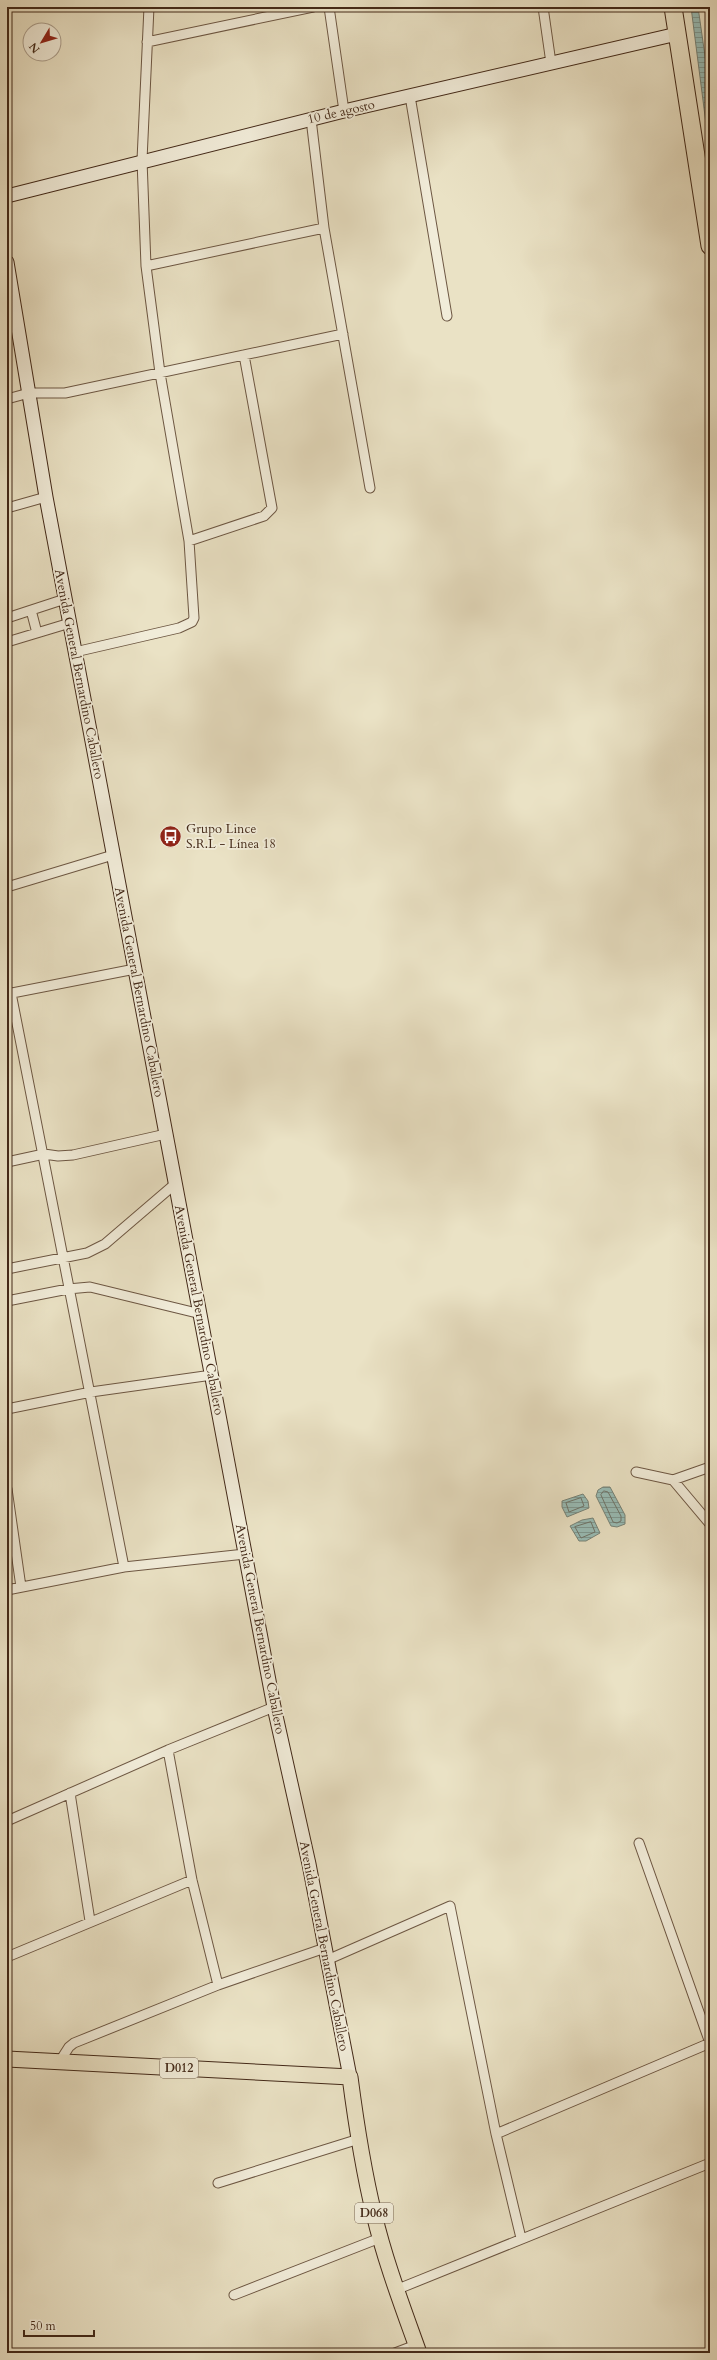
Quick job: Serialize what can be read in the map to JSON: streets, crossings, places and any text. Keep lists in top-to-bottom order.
{
  "streets": {
    "main road": [
      "10 de agosto",
      "Avenida General Bernardino Caballero",
      "D012",
      "D068"
    ]
  },
  "crossings": [
    ["Avenida General Bernardino Caballero", "D012"]
  ],
  "places": {
    "bus stop": ["Grupo Lince S.R.L - Línea 18"]
  },
  "scale_bar": "50 m",
  "north": "bottom left"
}
